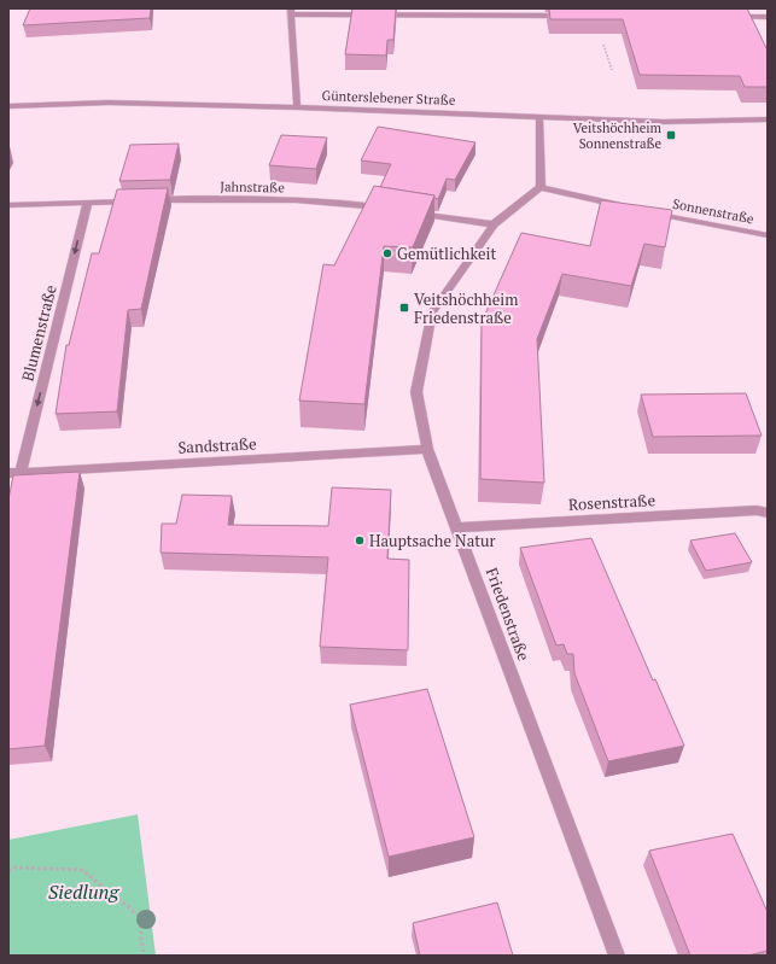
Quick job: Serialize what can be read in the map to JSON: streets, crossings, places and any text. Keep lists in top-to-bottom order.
{
  "streets": {
    "street": [
      "Günterslebener Straße",
      "Jahnstraße",
      "Sonnenstraße",
      "Blumenstraße",
      "Sandstraße",
      "Rosenstraße",
      "Friedenstraße"
    ]
  },
  "crossings": [
    ["Jahnstraße", "Blumenstraße"],
    ["Blumenstraße", "Sandstraße"],
    ["Sandstraße", "Friedenstraße"],
    ["Rosenstraße", "Friedenstraße"]
  ],
  "one_way": ["Blumenstraße"],
  "parks": ["Siedlung"],
  "places": {
    "transit": ["Veitshöchheim Sonnenstraße", "Veitshöchheim Friedenstraße"],
    "other": ["Gemütlichkeit", "Hauptsache Natur"]
  }
}
